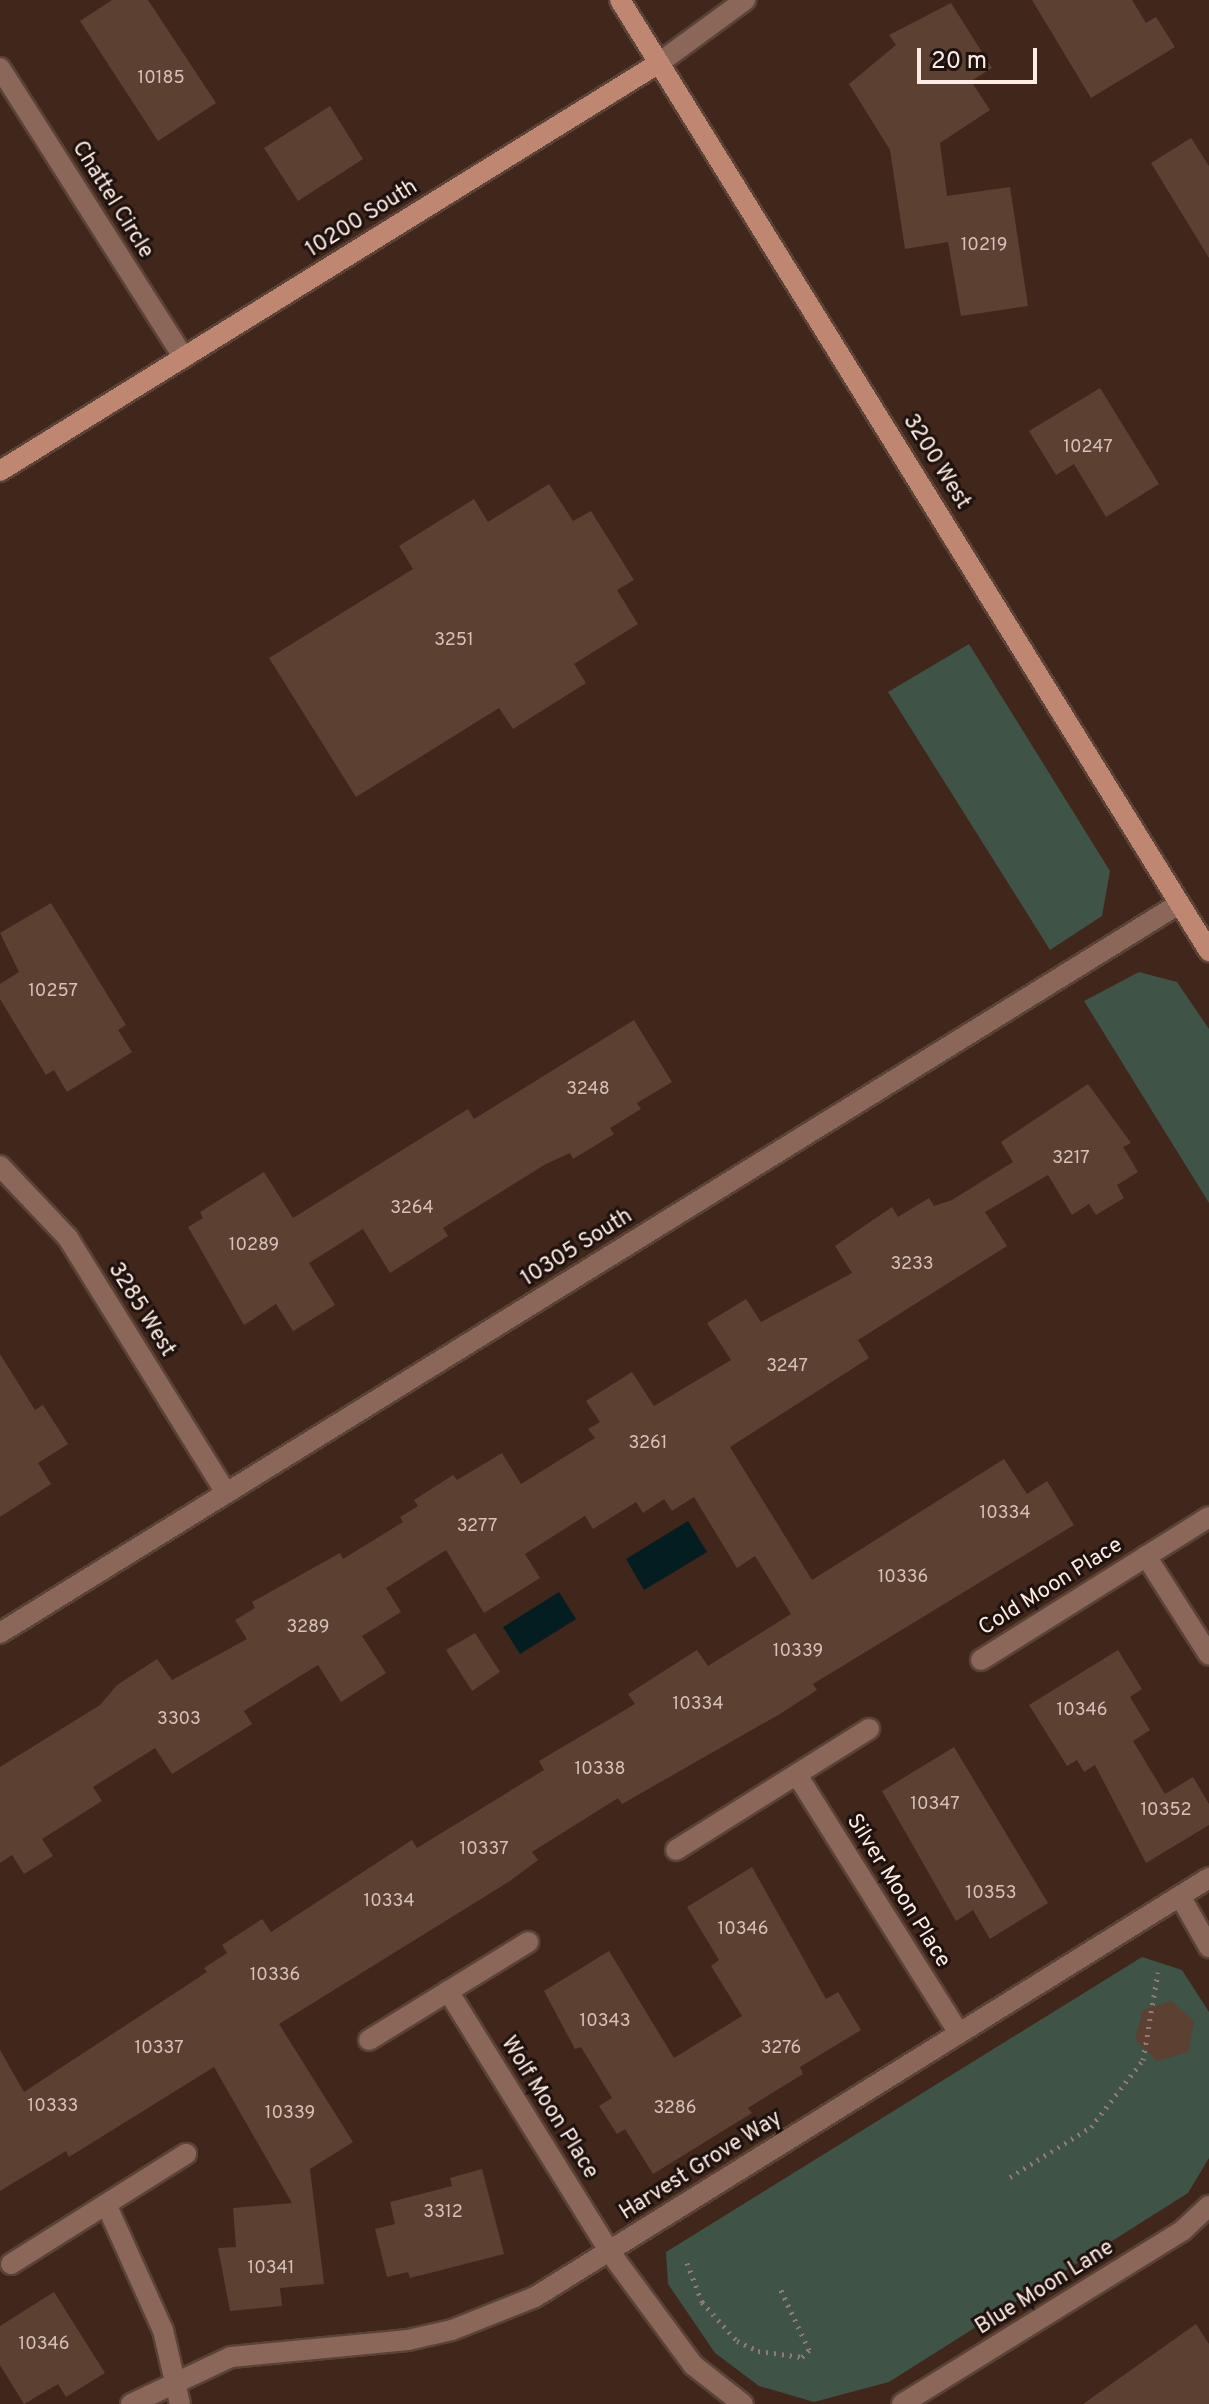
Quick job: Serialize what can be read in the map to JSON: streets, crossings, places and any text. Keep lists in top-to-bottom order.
{
  "streets": {
    "street": [
      "Chattel Circle",
      "10200 South",
      "3200 West",
      "10305 South",
      "3285 West",
      "Cold Moon Place",
      "Silver Moon Place",
      "Wolf Moon Place",
      "Harvest Grove Way",
      "Blue Moon Lane"
    ]
  },
  "crossings": [
    ["Chattel Circle", "10200 South"],
    ["10200 South", "3200 West"],
    ["3200 West", "10305 South"],
    ["10305 South", "3285 West"],
    ["Silver Moon Place", "Harvest Grove Way"],
    ["Wolf Moon Place", "Harvest Grove Way"]
  ],
  "house_numbers": [
    "10185",
    "10219",
    "10247",
    "3251",
    "10257",
    "3248",
    "3217",
    "3264",
    "10289",
    "3233",
    "3247",
    "3261",
    "10334",
    "3277",
    "10336",
    "3289",
    "10339",
    "10334",
    "10346",
    "3303",
    "10338",
    "10347",
    "10352",
    "10337",
    "10353",
    "10334",
    "10346",
    "10336",
    "10343",
    "10337",
    "3276",
    "10333",
    "3286",
    "10339",
    "3312",
    "10341",
    "10346"
  ],
  "scale_bar": "20 m"
}
